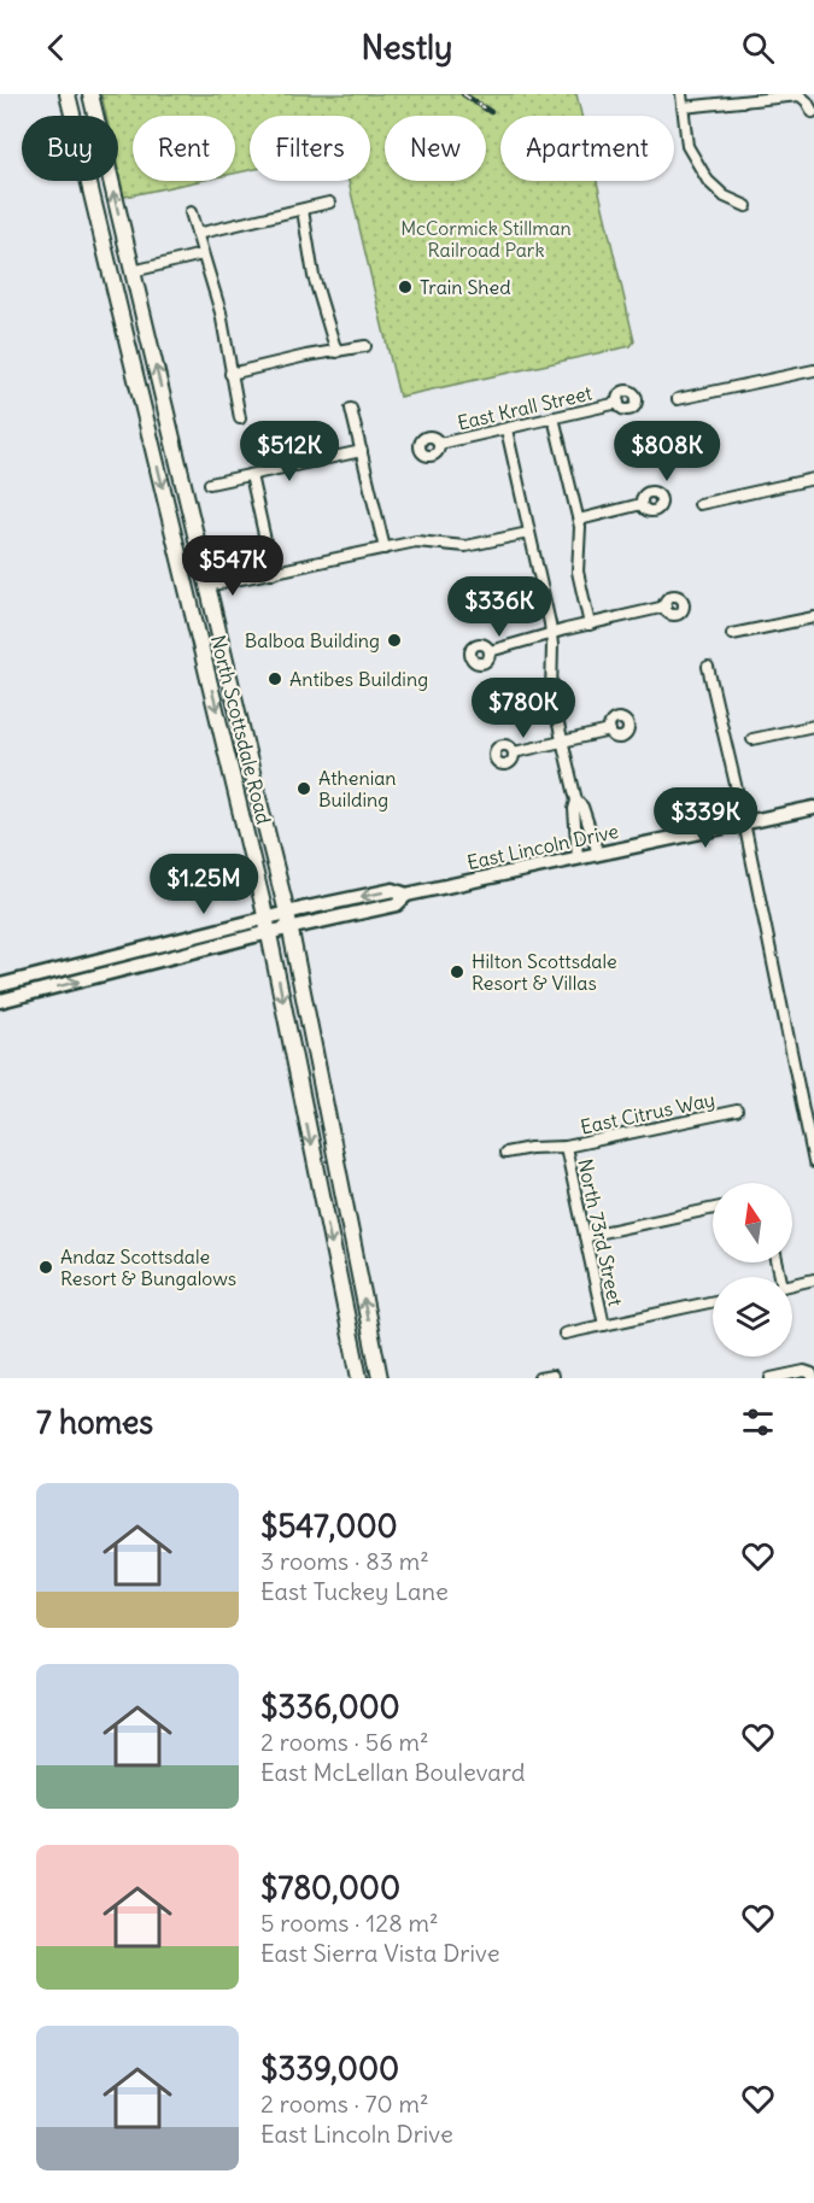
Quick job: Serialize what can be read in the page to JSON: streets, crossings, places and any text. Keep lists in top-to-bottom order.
{
  "streets": {
    "main road": ["North Scottsdale Road", "East Lincoln Drive"],
    "street": ["East Krall Street", "East Citrus Way", "North 73rd Street"]
  },
  "crossings": [
    ["North Scottsdale Road", "East Lincoln Drive"],
    ["East Citrus Way", "North 73rd Street"]
  ],
  "parks": ["McCormick Stillman Railroad Park"],
  "places": [
    "Train Shed",
    "Balboa Building",
    "Antibes Building",
    "Athenian Building",
    "Hilton Scottsdale Resort & Villas",
    "Andaz Scottsdale Resort & Bungalows"
  ],
  "north": "top",
  "page": {
    "header": "Nestly",
    "chip": [
      "Buy",
      "Rent",
      "Filters",
      "New",
      "Apartment"
    ],
    "price": [
      "$512K",
      "$808K",
      "$547K",
      "$336K",
      "$780K",
      "$339K",
      "$1.25M"
    ],
    "heading": "7 homes",
    "list": [
      {
        "name": "$547,000",
        "note": "3 rooms · 83 m² · East Tuckey Lane"
      },
      {
        "name": "$336,000",
        "note": "2 rooms · 56 m² · East McLellan Boulevard"
      },
      {
        "name": "$780,000",
        "note": "5 rooms · 128 m² · East Sierra Vista Drive"
      },
      {
        "name": "$339,000",
        "note": "2 rooms · 70 m² · East Lincoln Drive"
      }
    ]
  }
}
